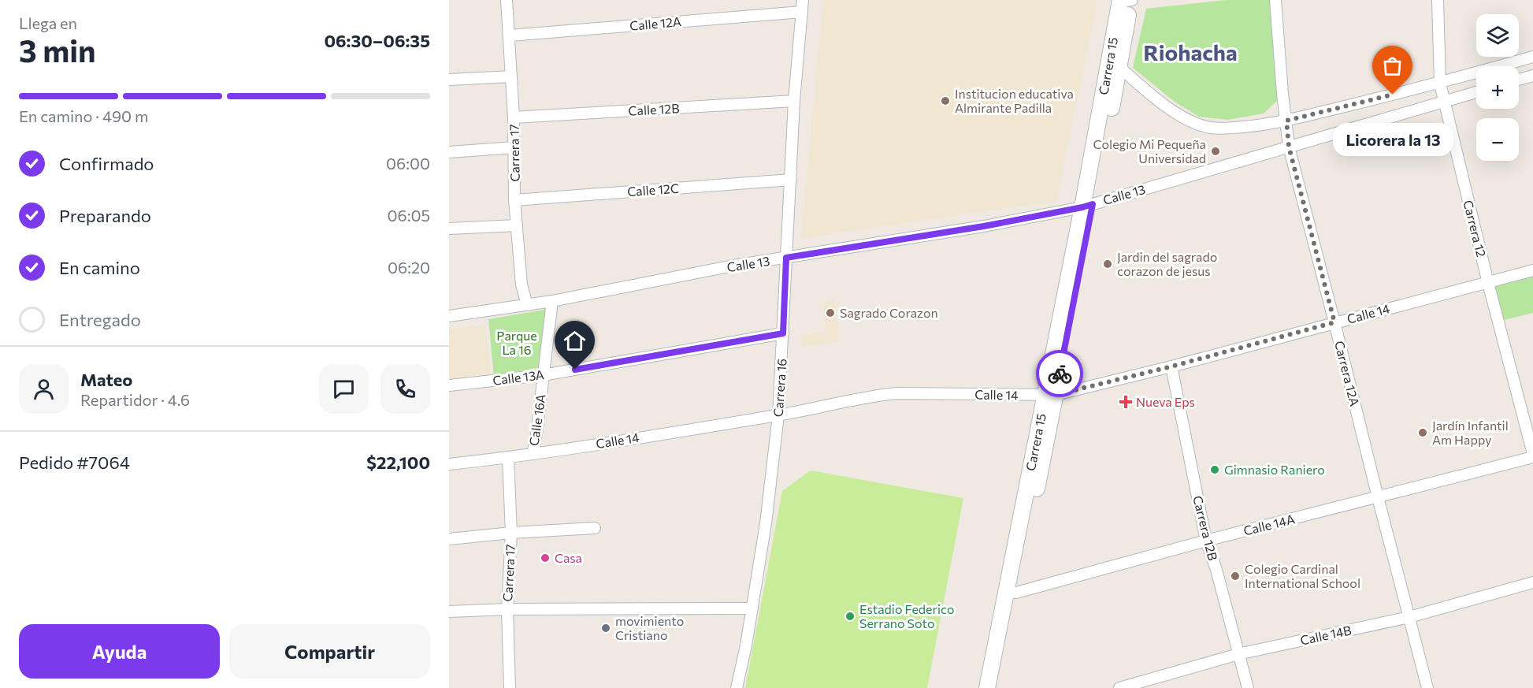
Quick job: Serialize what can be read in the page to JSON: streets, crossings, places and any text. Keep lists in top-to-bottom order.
{
  "streets": {
    "main road": ["Carrera 15"],
    "street": [
      "Calle 12A",
      "Calle 12B",
      "Carrera 17",
      "Calle 12C",
      "Calle 13",
      "Carrera 12",
      "Calle 14",
      "Carrera 12A",
      "Calle 13A",
      "Carrera 16",
      "Calle 16A",
      "Calle 14A",
      "Carrera 12B",
      "Calle 14B"
    ]
  },
  "crossings": [
    ["Calle 12A", "Carrera 17"],
    ["Calle 12A", "Carrera 16"],
    ["Carrera 15", "Calle 13"],
    ["Carrera 15", "Calle 14"],
    ["Carrera 15", "Calle 14A"],
    ["Calle 12B", "Carrera 17"],
    ["Calle 12B", "Carrera 16"],
    ["Carrera 17", "Calle 12C"],
    ["Carrera 17", "Calle 13"],
    ["Carrera 17", "Calle 14"],
    ["Calle 12C", "Carrera 16"],
    ["Calle 13", "Carrera 12"],
    ["Calle 13", "Carrera 12A"],
    ["Calle 13", "Carrera 16"],
    ["Calle 13", "Calle 16A"],
    ["Carrera 12", "Calle 14"],
    ["Carrera 12", "Calle 14A"],
    ["Calle 14", "Carrera 12A"],
    ["Calle 14", "Carrera 16"],
    ["Calle 14", "Calle 16A"],
    ["Calle 14", "Carrera 12B"],
    ["Carrera 12A", "Calle 14A"],
    ["Carrera 12A", "Calle 14B"],
    ["Calle 13A", "Carrera 16"],
    ["Calle 13A", "Calle 16A"],
    ["Calle 14A", "Carrera 12B"],
    ["Carrera 12B", "Calle 14B"]
  ],
  "districts": ["Riohacha"],
  "parks": ["Parque La 16"],
  "places": {
    "other": [
      "Licorera la 13",
      "Institucion educativa Almirante Padilla",
      "Colegio Mi Pequeña Universidad",
      "Jardin del sagrado corazon de jesus",
      "Sagrado Corazon",
      "Jardín Infantil Am Happy",
      "Gimnasio Raniero",
      "Casa",
      "Colegio Cardinal International School",
      "Estadio Federico Serrano Soto",
      "movimiento Cristiano"
    ],
    "health": ["Nueva Eps"]
  },
  "page": {
    "heading": ["3 min", "Llega en", "06:30–06:35"],
    "panel": [
      "Mateo",
      "Repartidor · 4.6",
      "Pedido #7064",
      "$22,100"
    ],
    "map_buttons": ["+", "−"],
    "bar": "En camino · 490 m",
    "bubble": "Licorera la 13",
    "list": [
      ["Confirmado", "06:00"],
      ["Preparando", "06:05"],
      ["En camino", "06:20"],
      "Entregado"
    ],
    "buttons": ["Ayuda", "Compartir"]
  }
}
